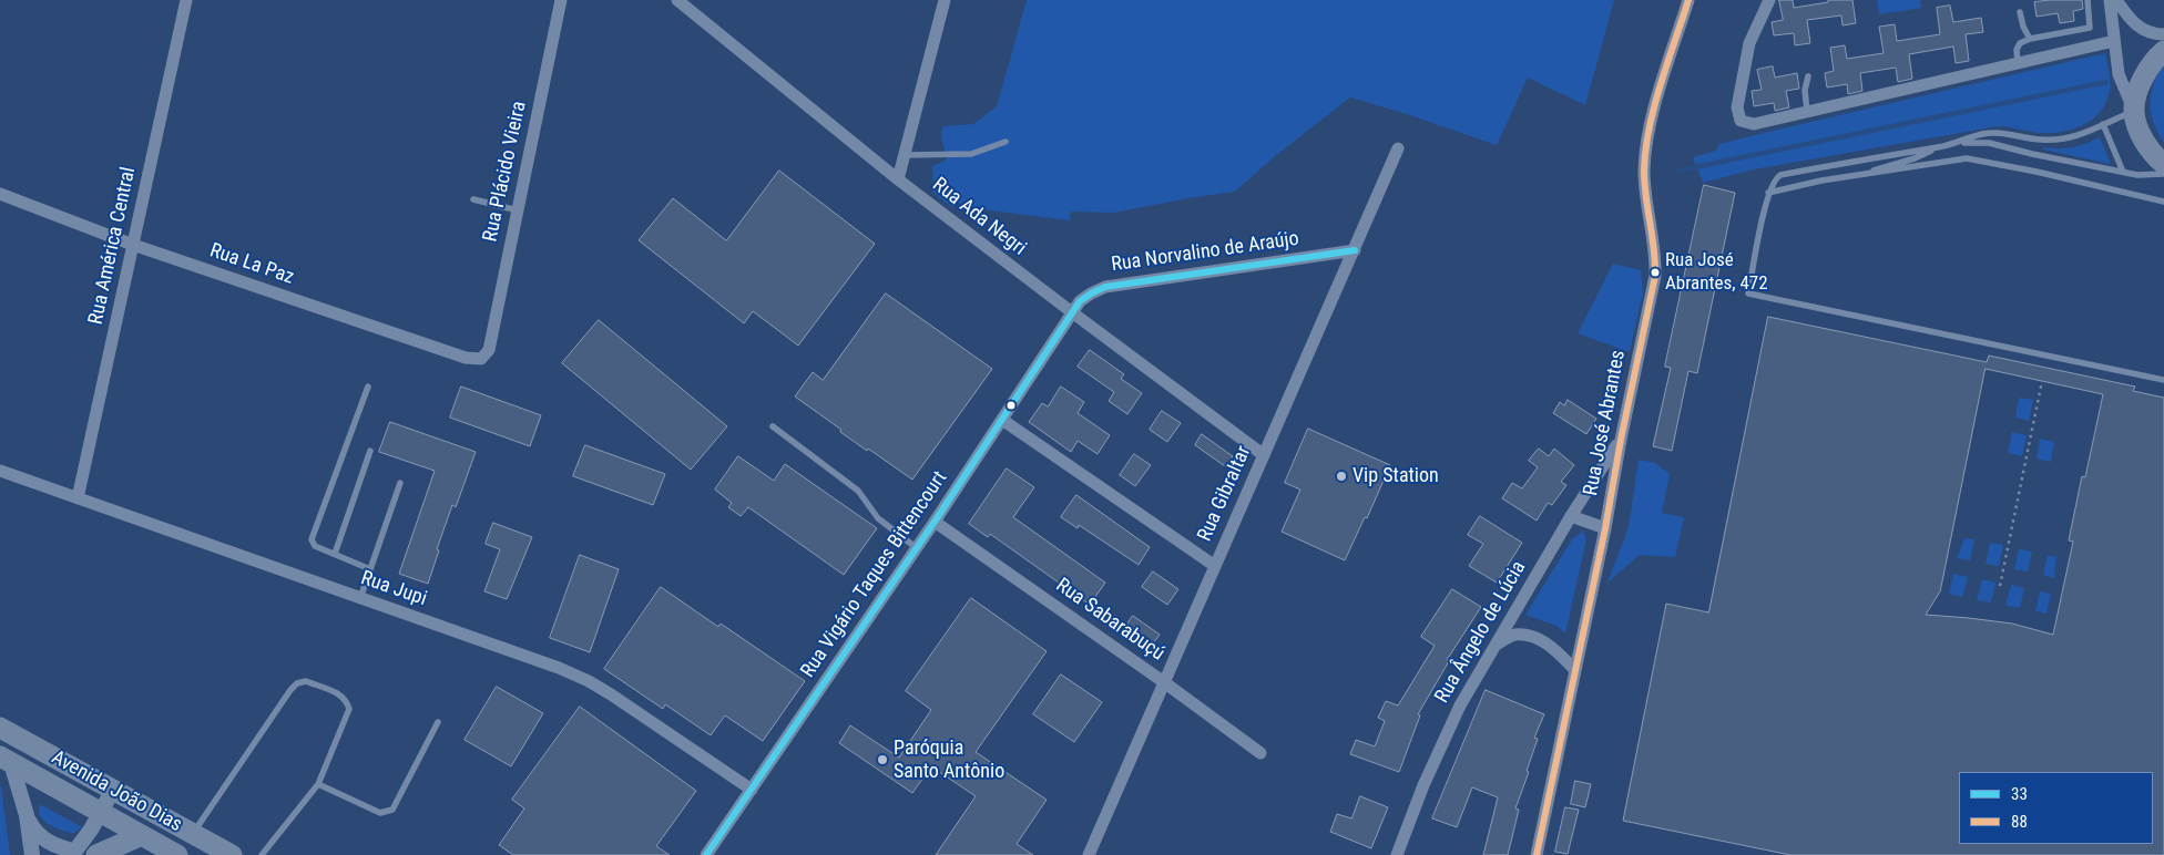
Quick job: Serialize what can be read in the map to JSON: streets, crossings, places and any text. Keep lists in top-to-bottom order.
{
  "streets": {
    "main road": ["Avenida João Dias"],
    "street": [
      "Rua Plácido Vieira",
      "Rua Ada Negri",
      "Rua América Central",
      "Rua Norvalino de Araújo",
      "Rua La Paz",
      "Rua José Abrantes",
      "Rua Gibraltar",
      "Rua Vigário Taques Bittencourt",
      "Rua Jupi",
      "Rua Sabarabuçú",
      "Rua Ângelo de Lúcia"
    ]
  },
  "crossings": [
    ["Rua Plácido Vieira", "Rua La Paz"],
    ["Rua Ada Negri", "Rua Norvalino de Araújo"],
    ["Rua Ada Negri", "Rua Gibraltar"],
    ["Rua Ada Negri", "Rua Vigário Taques Bittencourt"],
    ["Rua América Central", "Rua La Paz"],
    ["Rua América Central", "Rua Jupi"],
    ["Rua Norvalino de Araújo", "Rua Gibraltar"],
    ["Rua Norvalino de Araújo", "Rua Vigário Taques Bittencourt"],
    ["Rua José Abrantes", "Rua Ângelo de Lúcia"],
    ["Rua Gibraltar", "Rua Sabarabuçú"],
    ["Rua Vigário Taques Bittencourt", "Rua Jupi"],
    ["Rua Vigário Taques Bittencourt", "Rua Sabarabuçú"]
  ],
  "places": ["Rua José Abrantes, 472", "Vip Station", "Paróquia Santo Antônio"],
  "lines": ["transit line 88", "transit line 33"],
  "legend": ["33", "88"]
}
